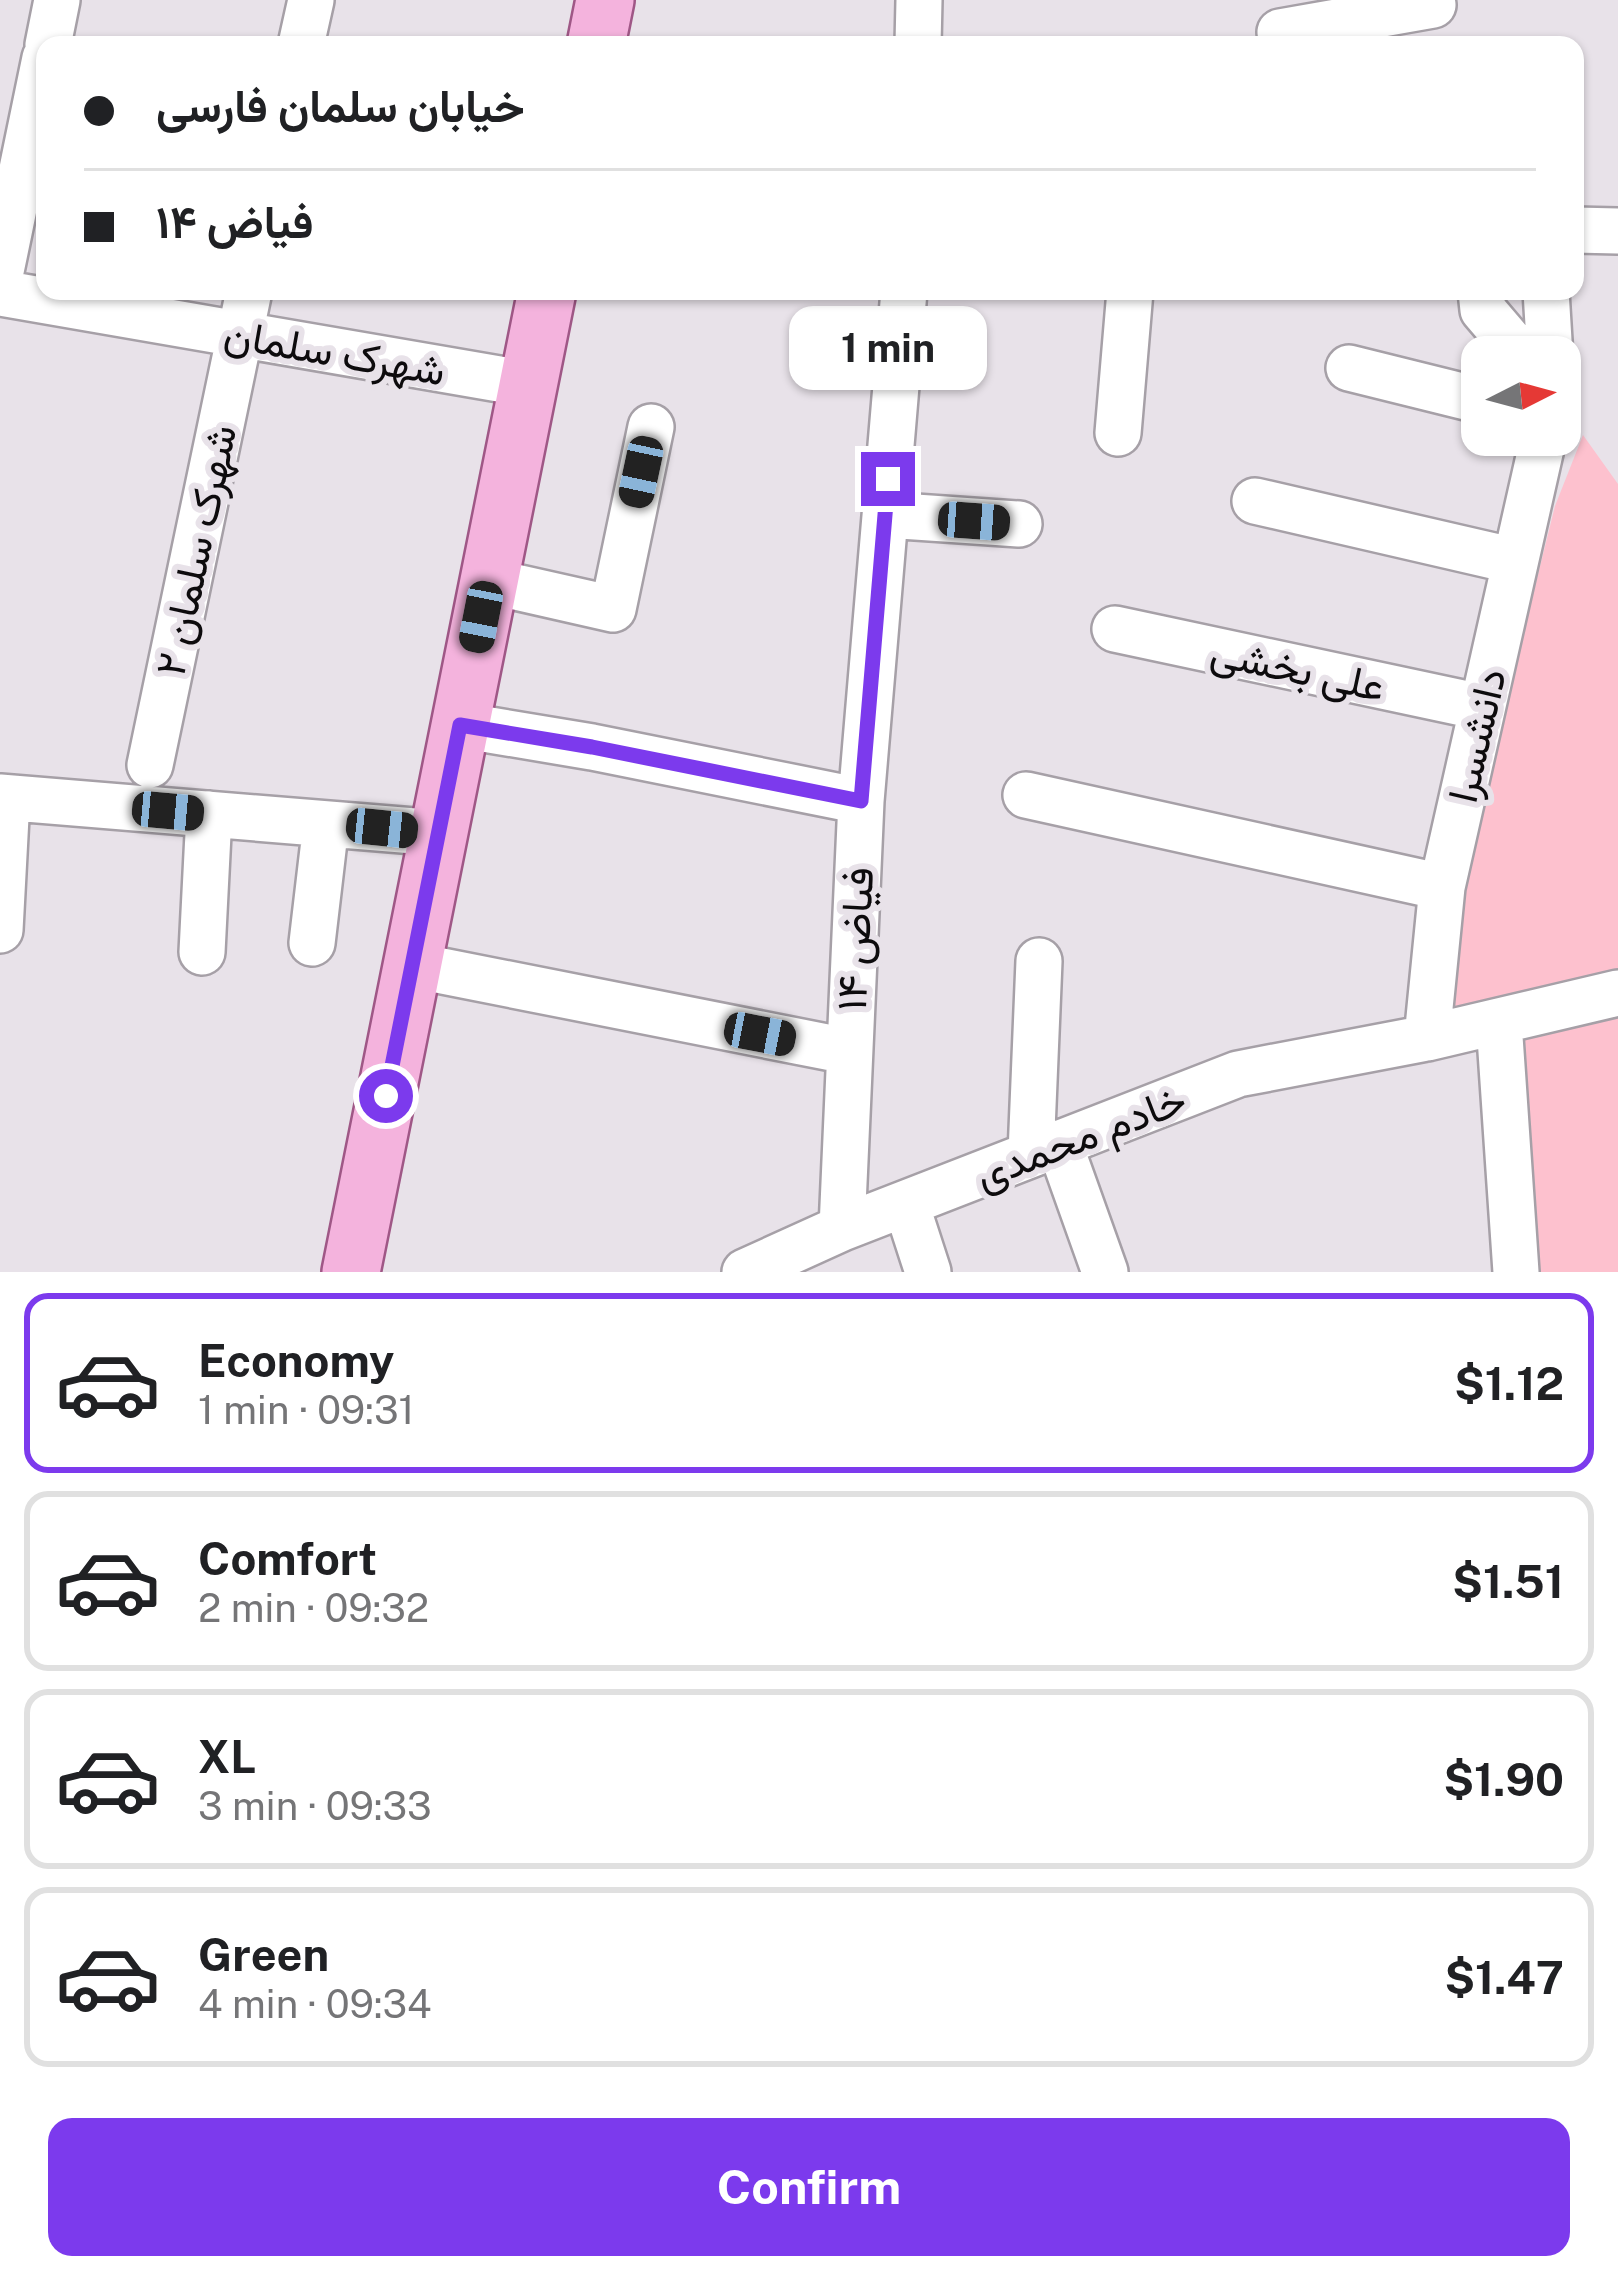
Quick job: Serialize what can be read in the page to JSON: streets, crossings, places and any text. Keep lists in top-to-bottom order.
{
  "streets": {
    "street": [
      "شهرک سلمان",
      "شهرک سلمان ۲",
      "علی بخشی",
      "دانشسرا",
      "فیاض ۱۴",
      "خادم محمدی"
    ]
  },
  "crossings": [
    ["شهرک سلمان", "شهرک سلمان ۲"],
    ["علی بخشی", "دانشسرا"],
    ["دانشسرا", "خادم محمدی"],
    ["فیاض ۱۴", "خادم محمدی"]
  ],
  "north": "right",
  "page": {
    "banner": ["خیابان سلمان فارسی", "فیاض ۱۴"],
    "bubble": "1 min",
    "list": [
      {
        "name": "Economy",
        "note": "1 min · 09:31",
        "value": "$1.12"
      },
      {
        "name": "Comfort",
        "note": "2 min · 09:32",
        "value": "$1.51"
      },
      {
        "name": "XL",
        "note": "3 min · 09:33",
        "value": "$1.90"
      },
      {
        "name": "Green",
        "note": "4 min · 09:34",
        "value": "$1.47"
      }
    ],
    "buttons": "Confirm"
  }
}
